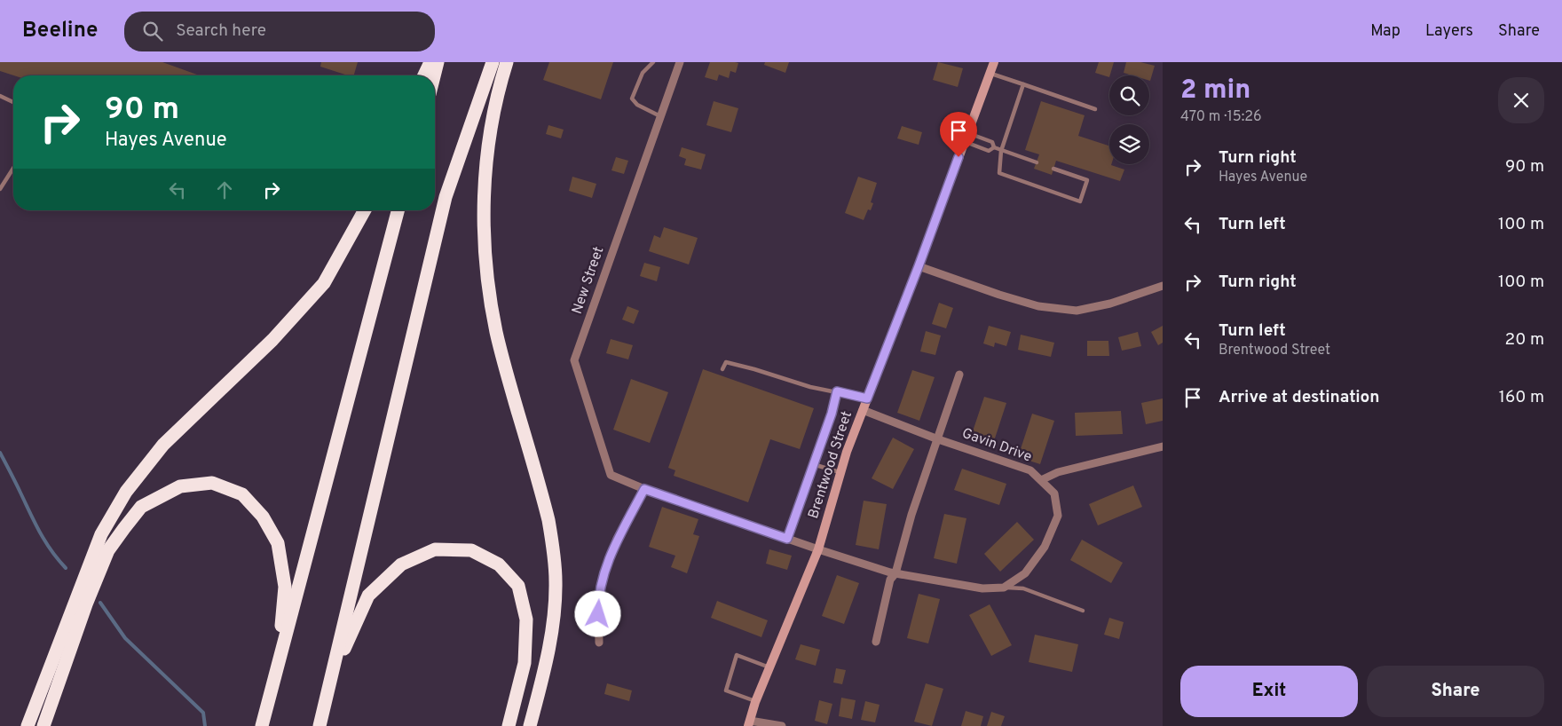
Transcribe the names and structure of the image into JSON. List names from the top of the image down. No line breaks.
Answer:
{"streets":{"main road":["Brentwood Street"],"street":["New Street","Gavin Drive"]},"crossings":[["New Street","Brentwood Street"],["Gavin Drive","Brentwood Street"]],"page":{"header":"Beeline","search":"Search here","nav":["Map","Layers","Share"],"heading":["2 min","470 m · 15:26"],"turn":["90 m","Hayes Avenue"],"list":[{"name":"Turn right","note":"Hayes Avenue","value":"90 m"},{"name":"Turn left","value":"100 m"},{"name":"Turn right","value":"100 m"},{"name":"Turn left","note":"Brentwood Street","value":"20 m"},{"name":"Arrive at destination","value":"160 m"}],"buttons":["Exit","Share"]}}
